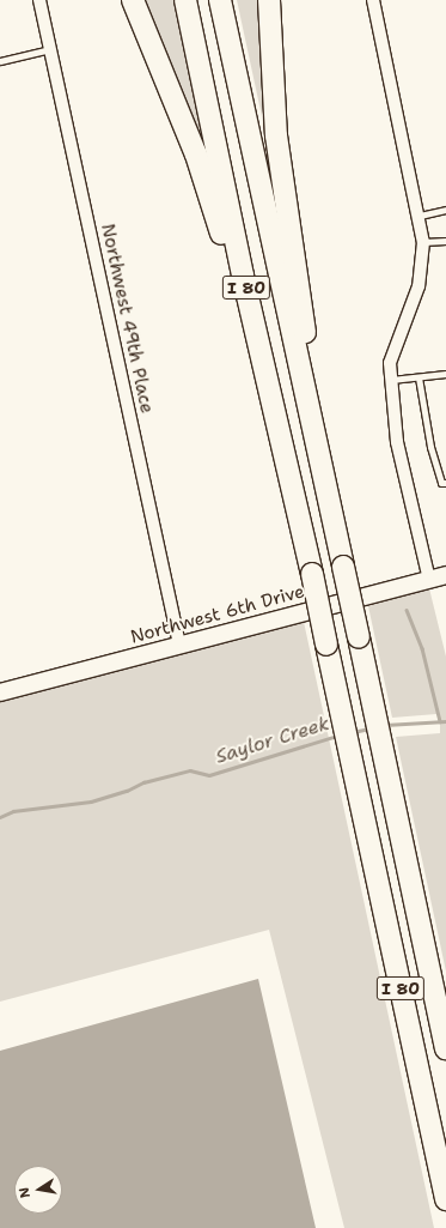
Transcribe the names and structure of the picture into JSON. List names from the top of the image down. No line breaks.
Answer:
{"streets":{"highway":["I 80"],"main road":["Northwest 6th Drive"],"street":["Northwest 49th Place"]},"crossings":[["Northwest 49th Place","Northwest 6th Drive"]],"water":["Saylor Creek"],"north":"left"}
